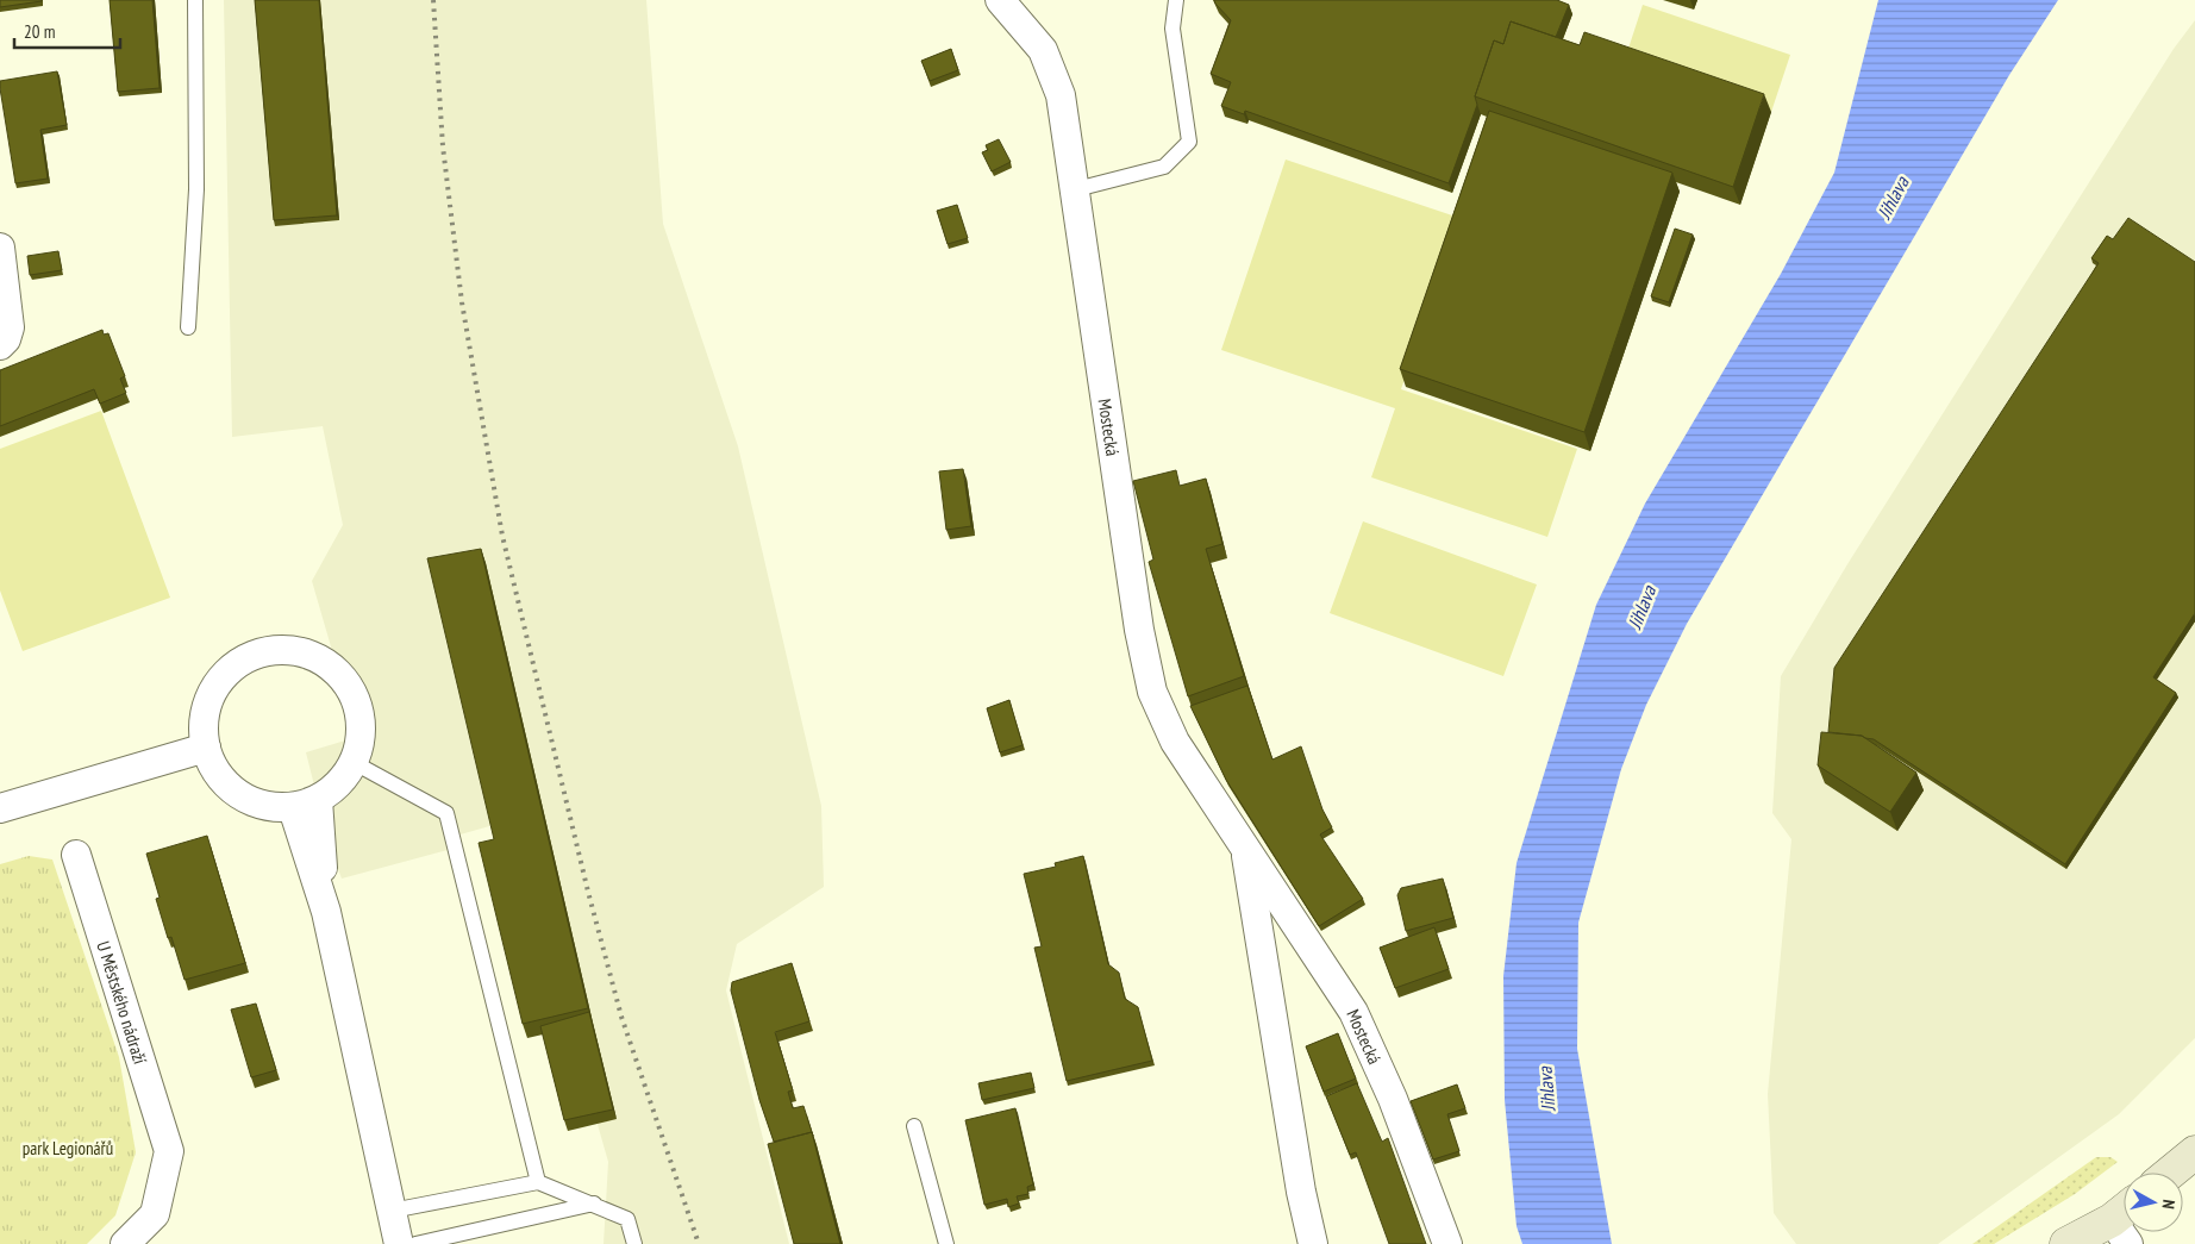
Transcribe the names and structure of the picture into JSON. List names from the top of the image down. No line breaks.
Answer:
{"streets":{"street":["Mostecká","U Městského nádraží"]},"water":["Jihlava"],"parks":["park Legionářů"],"scale_bar":"20 m","north":"right"}
